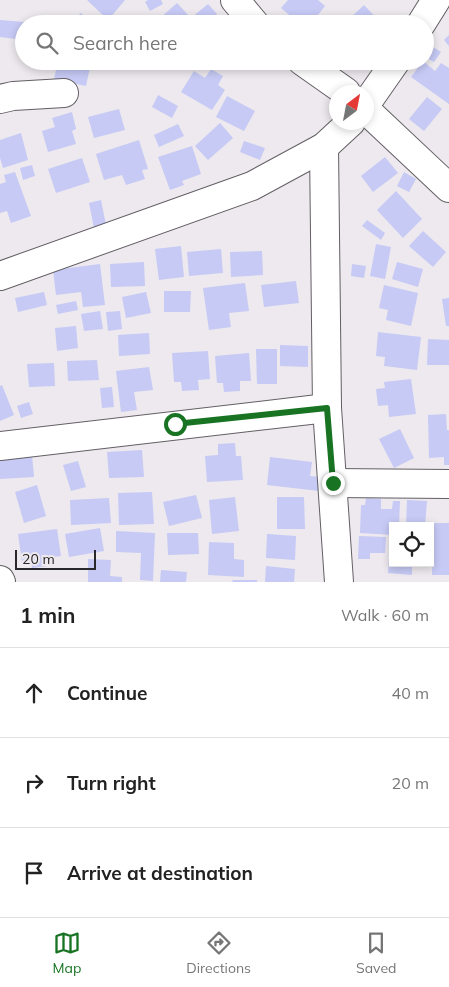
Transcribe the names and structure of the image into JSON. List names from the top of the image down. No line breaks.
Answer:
{"scale_bar":"20 m","north":"top right","page":{"search":"Search here","scale":"20 m","heading":["1 min","Walk · 60 m"],"list":[["Continue","40 m"],["Turn right","20 m"],"Arrive at destination"],"nav":["Map","Directions","Saved"]}}
